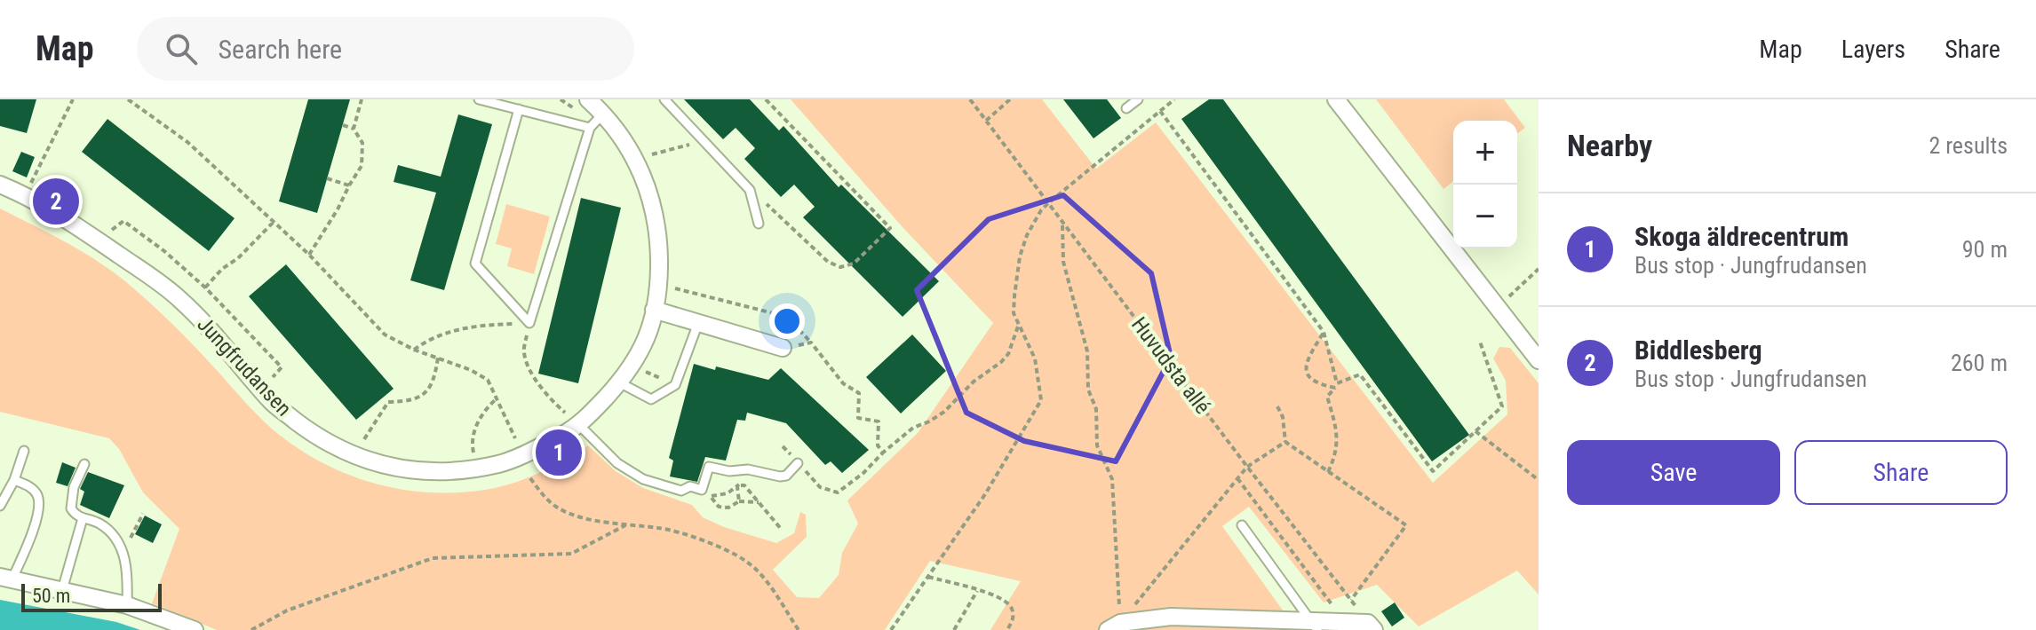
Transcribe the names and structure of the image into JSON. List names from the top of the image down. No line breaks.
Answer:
{"streets":{"street":["Jungfrudansen"],"path":["Huvudsta allé"]},"scale_bar":"50 m","page":{"header":"Map","search":"Search here","nav":["Map","Layers","Share"],"heading":["Nearby","2 results"],"map_buttons":["+","−"],"pins":["2","1"],"list":[{"mark":"1","name":"Skoga äldrecentrum","note":"Bus stop · Jungfrudansen","value":"90 m"},{"mark":"2","name":"Biddlesberg","note":"Bus stop · Jungfrudansen","value":"260 m"}],"buttons":["Save","Share"],"scale":"50 m"}}
